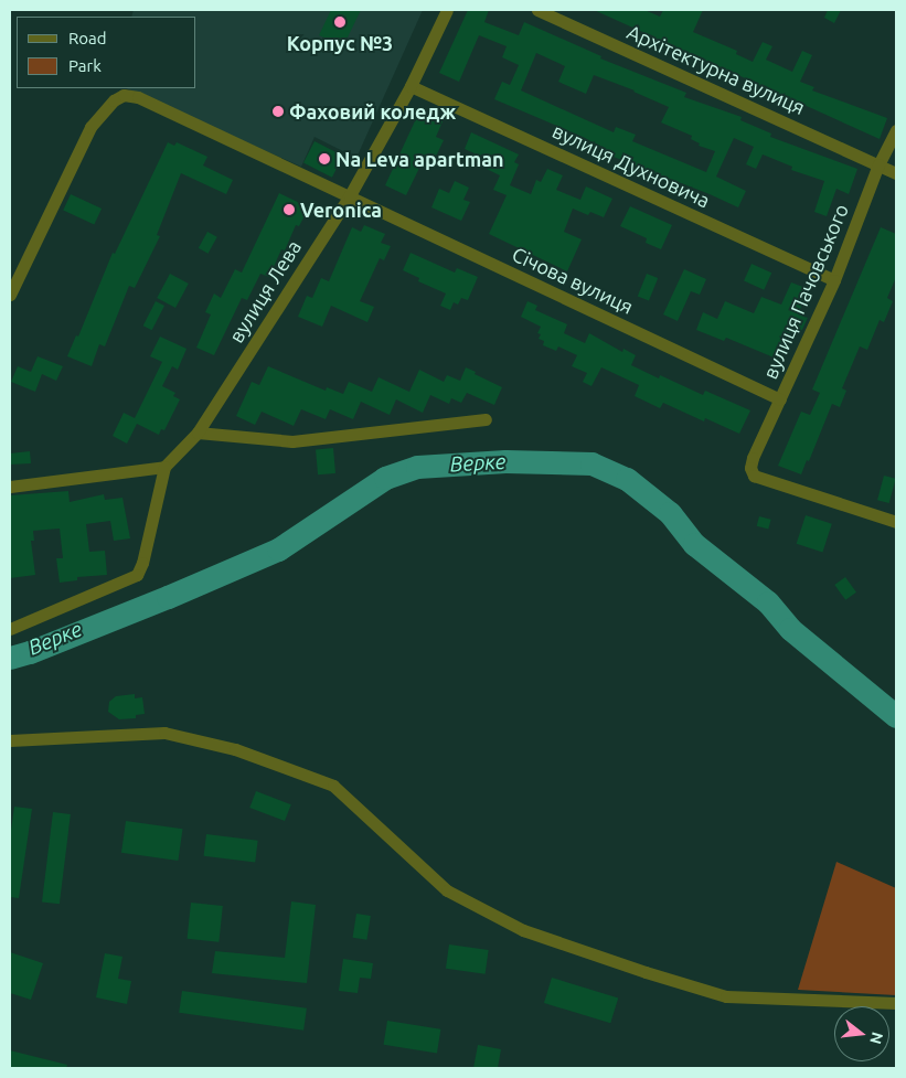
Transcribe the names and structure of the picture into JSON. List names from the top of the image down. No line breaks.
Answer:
{"streets":{"street":["Архітектурна вулиця","вулиця Духновича","Січова вулиця","вулиця Лева","вулиця Пачовського"]},"crossings":[["Архітектурна вулиця","вулиця Пачовського"],["вулиця Духновича","вулиця Лева"],["вулиця Духновича","вулиця Пачовського"],["Січова вулиця","вулиця Лева"],["Січова вулиця","вулиця Пачовського"]],"water":["Верке"],"places":["Корпус №3","Фаховий коледж","Na Leva apartman","Veronica"],"legend":["Road","Park"],"north":"right"}
